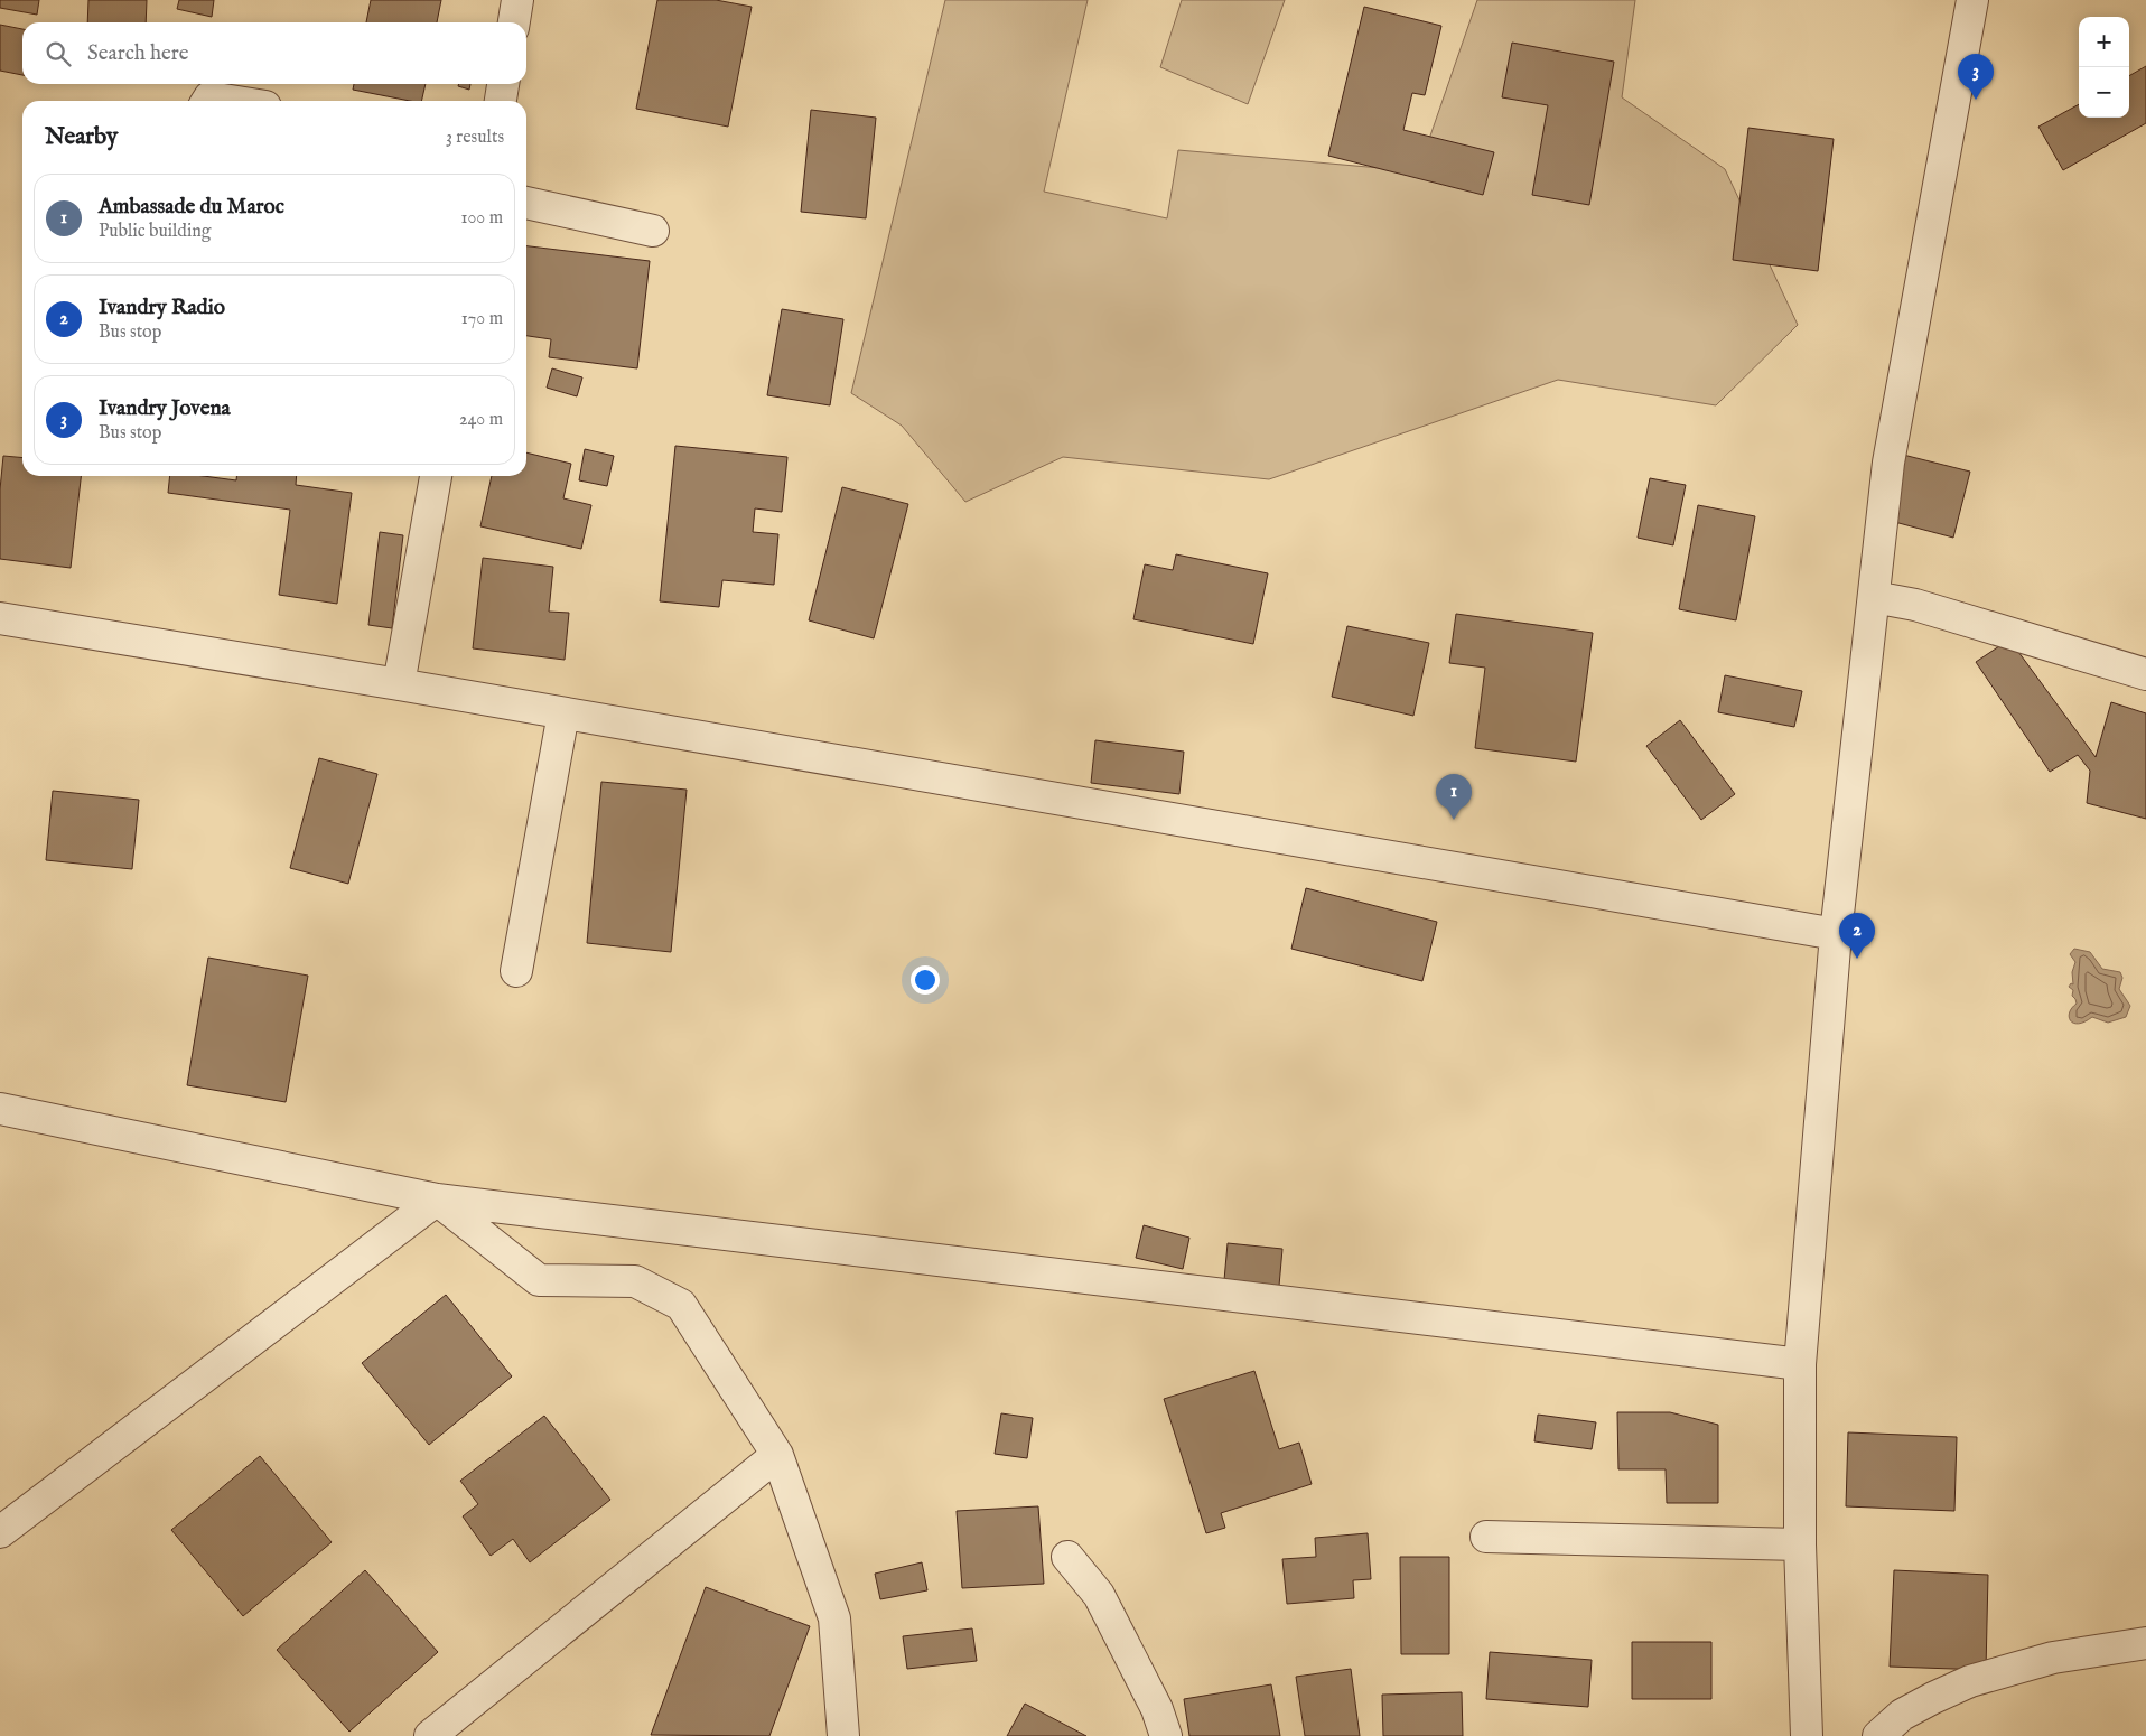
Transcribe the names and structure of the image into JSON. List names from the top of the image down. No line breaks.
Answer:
{"page":{"map_buttons":["+","−"],"search":"Search here","pins":["3","1","2"],"heading":["Nearby","3 results"],"list":[{"mark":"1","name":"Ambassade du Maroc","note":"Public building","value":"100 m"},{"mark":"2","name":"Ivandry Radio","note":"Bus stop","value":"170 m"},{"mark":"3","name":"Ivandry Jovena","note":"Bus stop","value":"240 m"}]}}
